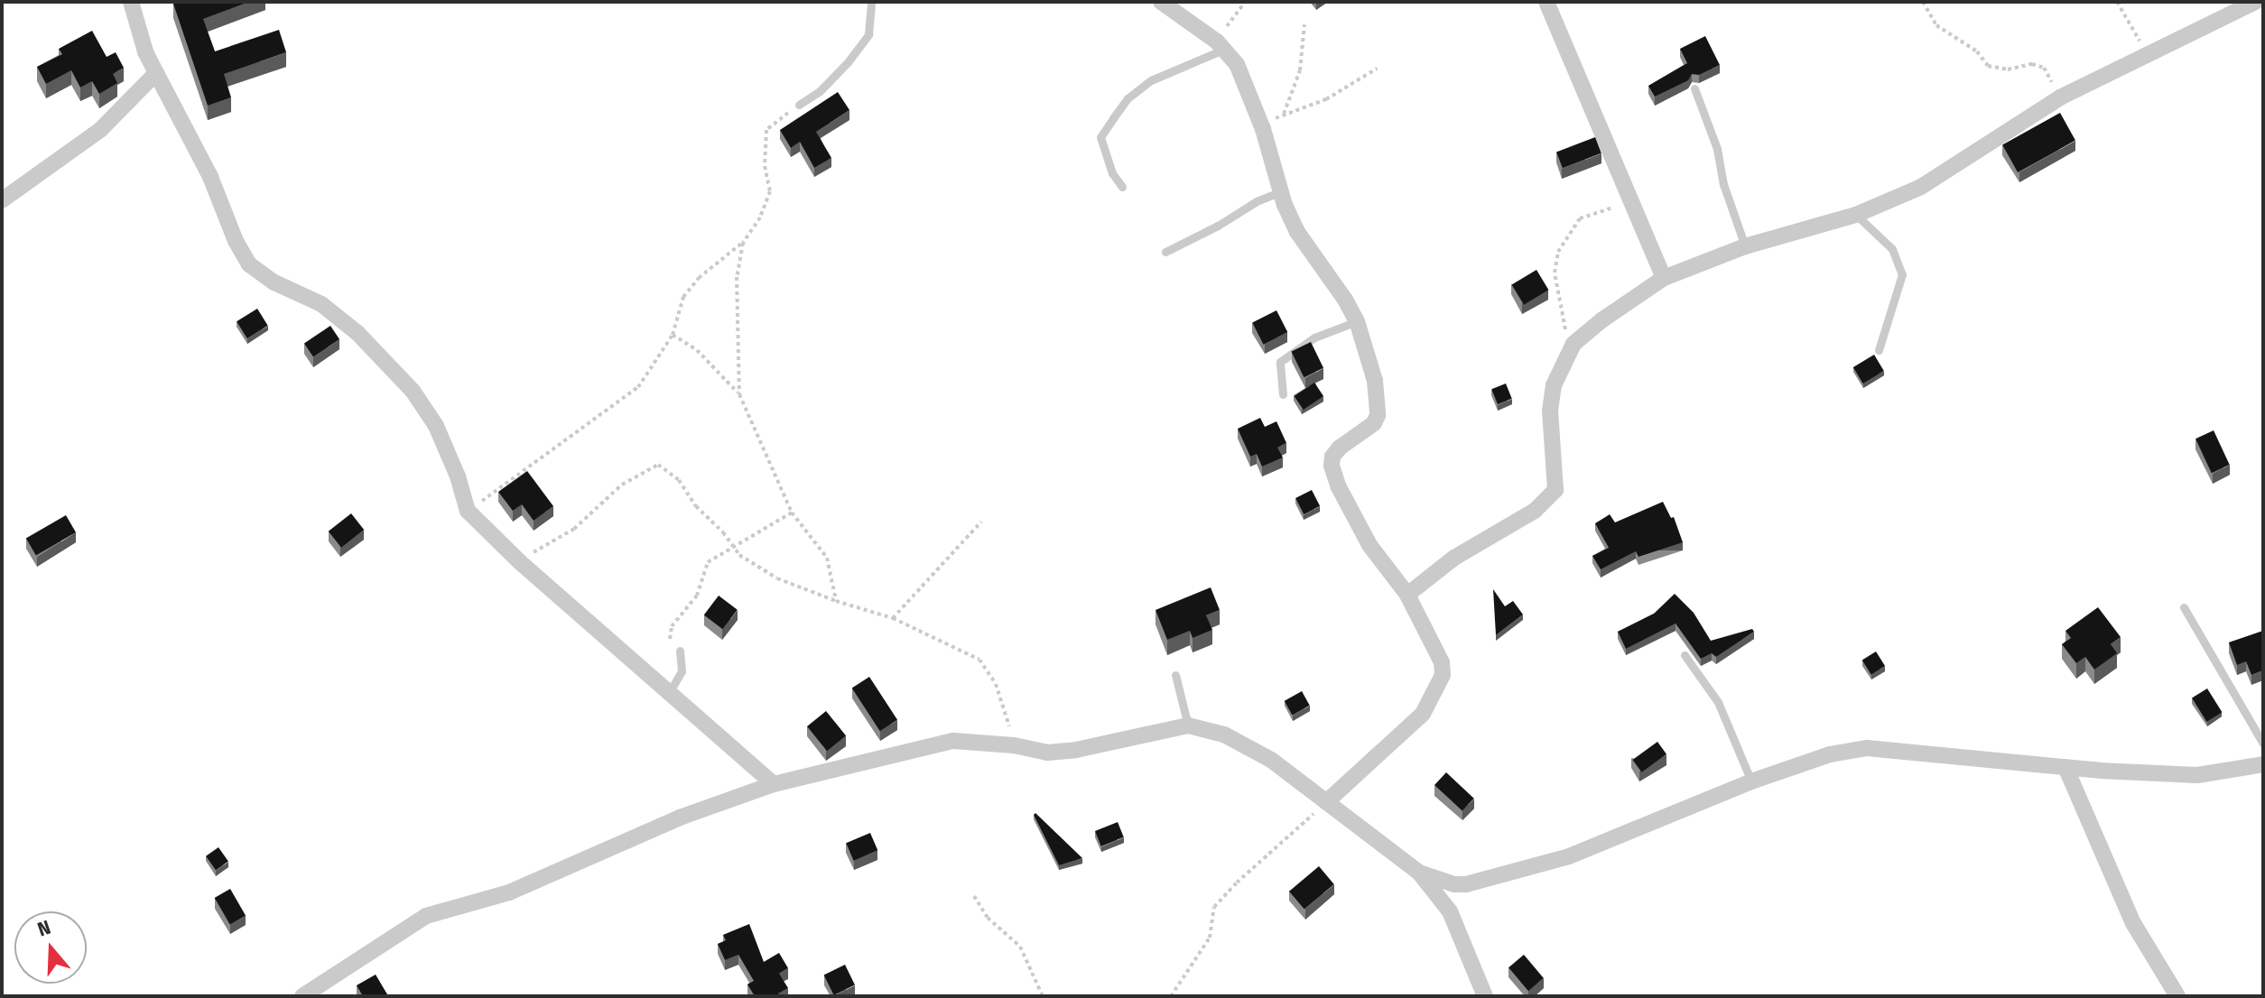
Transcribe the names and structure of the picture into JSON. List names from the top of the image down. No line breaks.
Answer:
{"north":"top"}
